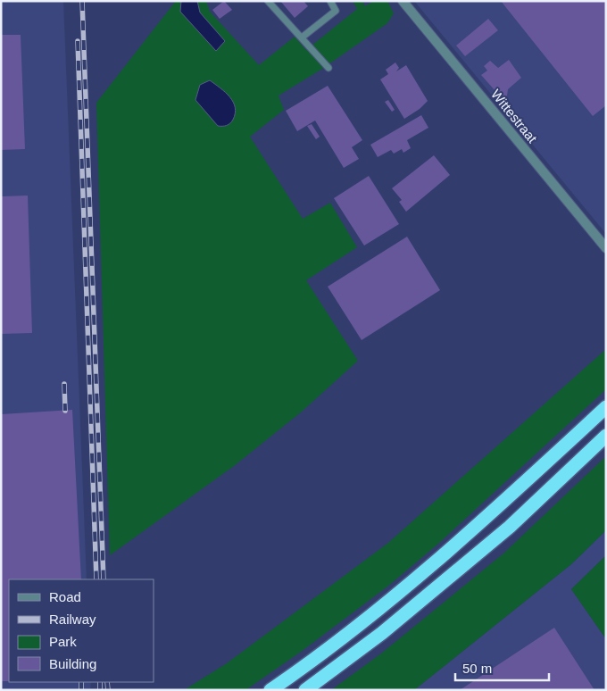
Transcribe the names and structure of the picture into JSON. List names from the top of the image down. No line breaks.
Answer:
{"streets":{"street":["Wittestraat"]},"legend":["Road","Railway","Park","Building"],"scale_bar":"50 m"}
